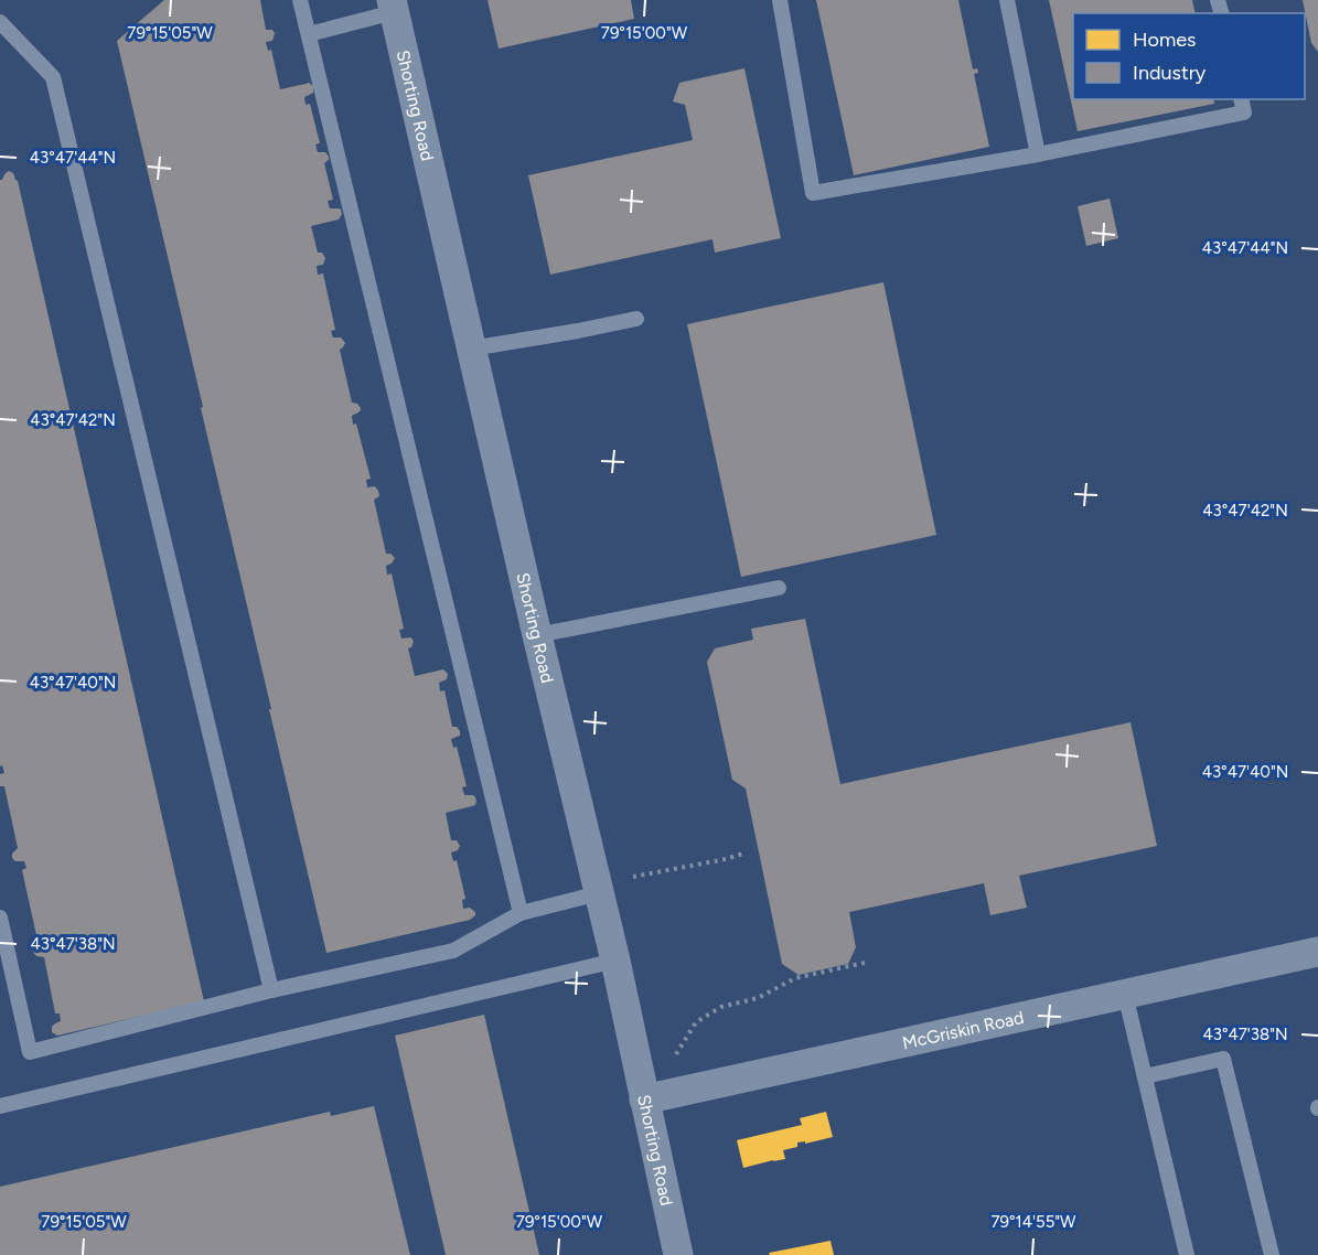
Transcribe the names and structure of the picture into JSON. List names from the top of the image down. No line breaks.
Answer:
{"streets":{"street":["Shorting Road","McGriskin Road"]},"crossings":[["Shorting Road","McGriskin Road"]],"legend":["Homes","Industry"],"coordinates":["79°15'05\"W","79°15'00\"W","43°47'44\"N","43°47'42\"N","43°47'40\"N","43°47'38\"N","79°14'55\"W"]}
